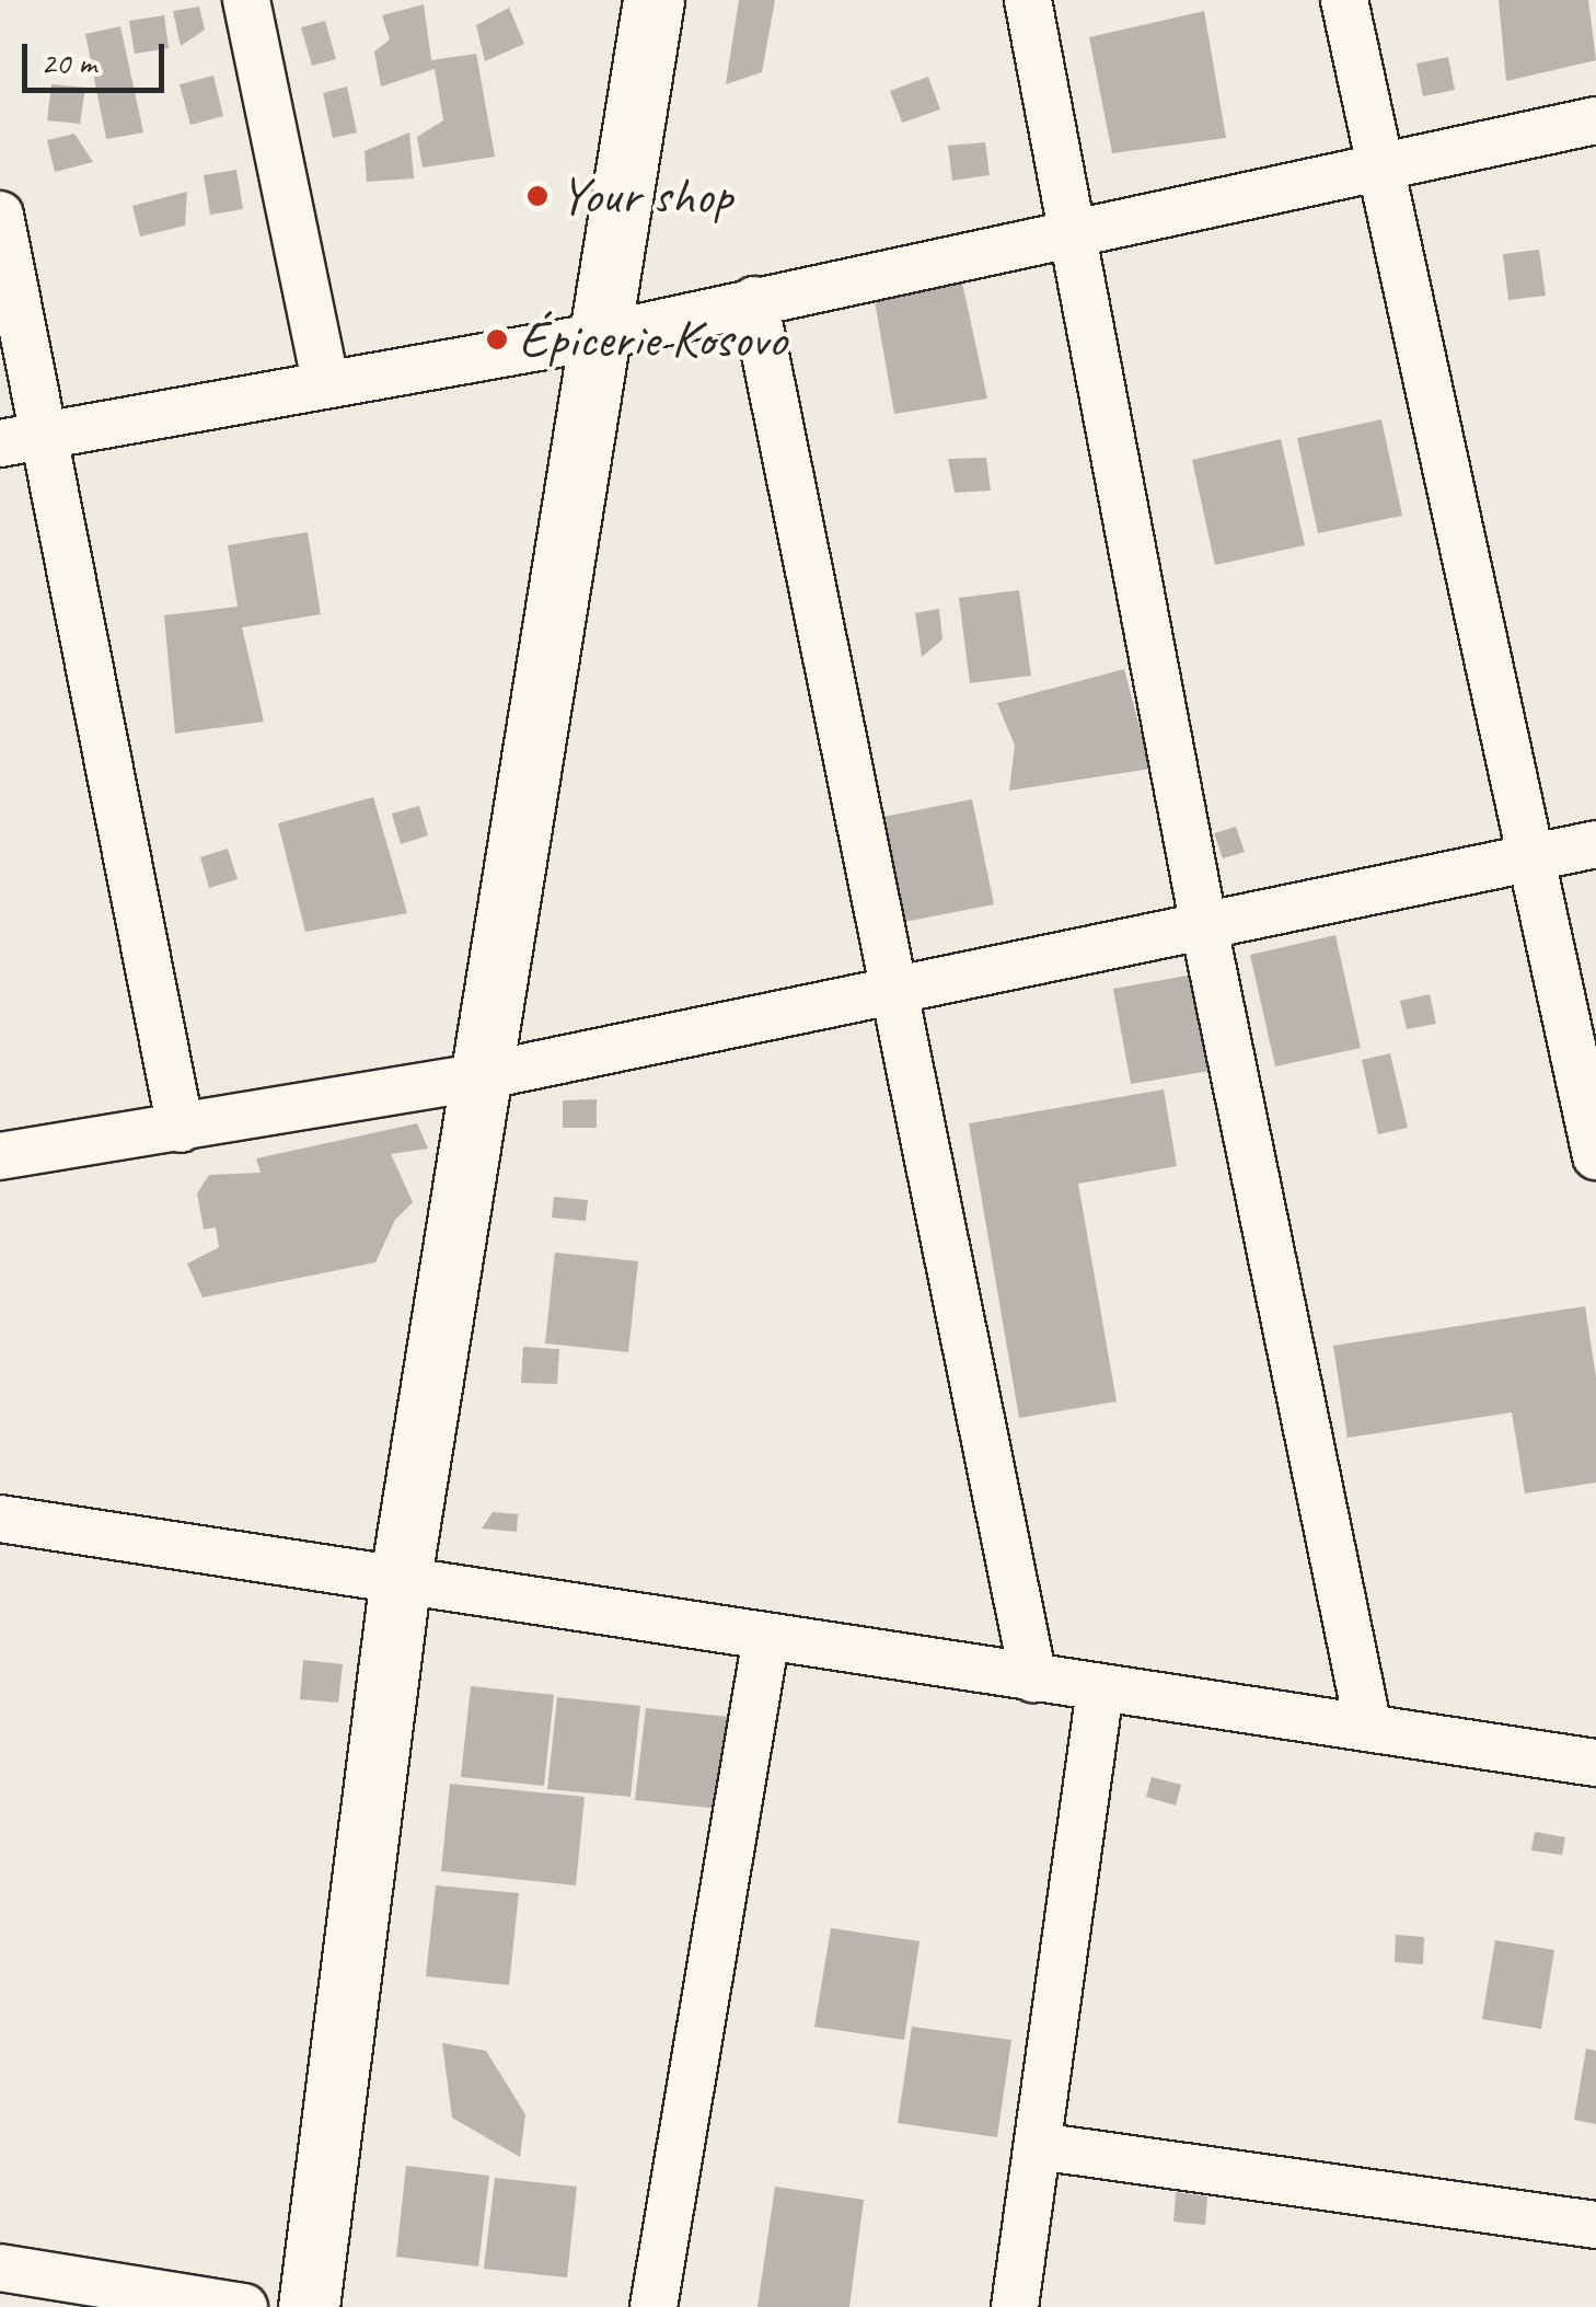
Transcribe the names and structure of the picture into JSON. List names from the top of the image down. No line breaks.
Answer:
{"places":["Your shop","Épicerie Kosovo"],"scale_bar":"20 m"}
